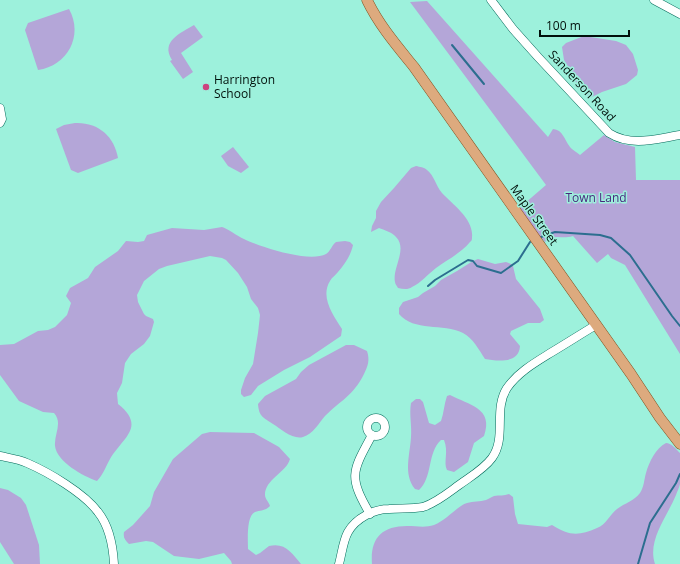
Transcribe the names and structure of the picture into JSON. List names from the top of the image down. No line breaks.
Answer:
{"streets":{"main road":["Maple Street"],"street":["Sanderson Road"]},"parks":["Town Land"],"places":["Harrington School"],"scale_bar":"100 m"}
